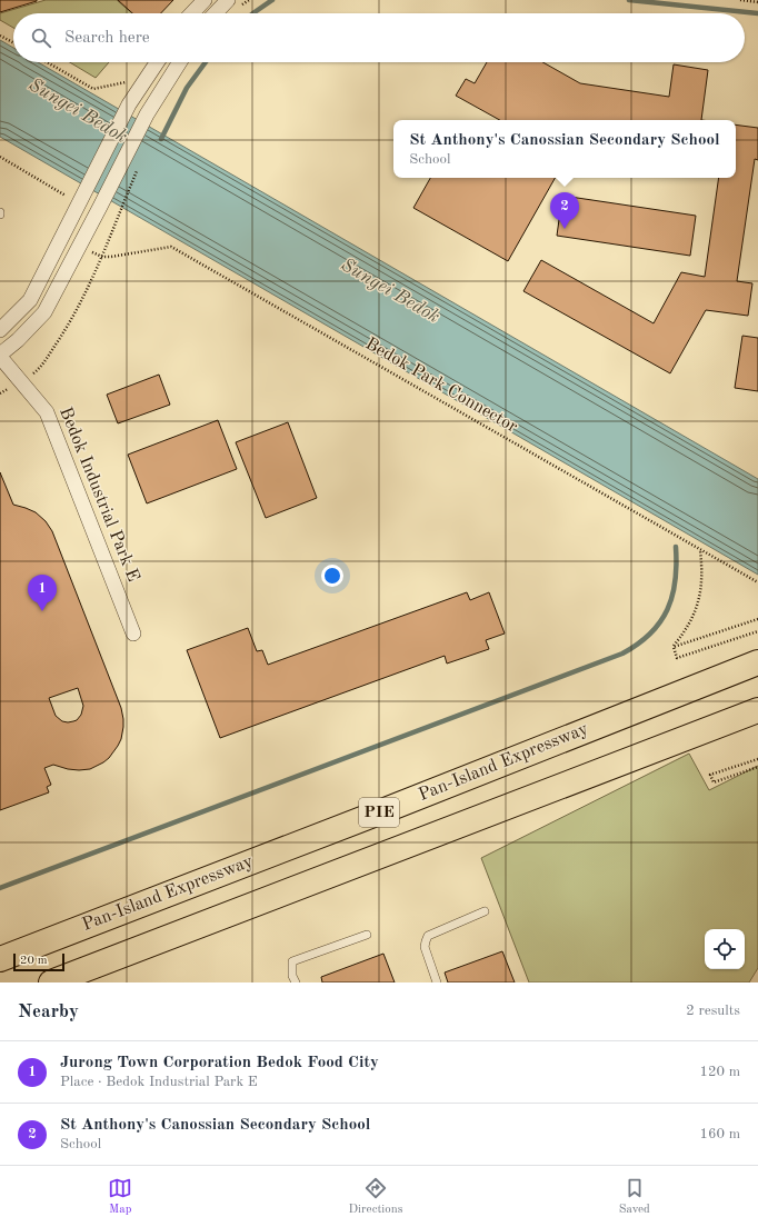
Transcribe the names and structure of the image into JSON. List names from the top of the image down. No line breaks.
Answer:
{"streets":{"highway":["Pan-Island Expressway","PIE"],"street":["Bedok Industrial Park E"],"path":["Bedok Park Connector"]},"water":["Sungei Bedok"],"scale_bar":"20 m","page":{"search":"Search here","popup":["St Anthony's Canossian Secondary School","School"],"pins":["2","1"],"scale":"20 m","heading":["Nearby","2 results"],"list":[{"mark":"1","name":"Jurong Town Corporation Bedok Food City","note":"Place · Bedok Industrial Park E","value":"120 m"},{"mark":"2","name":"St Anthony's Canossian Secondary School","note":"School","value":"160 m"}],"nav":["Map","Directions","Saved"]}}
